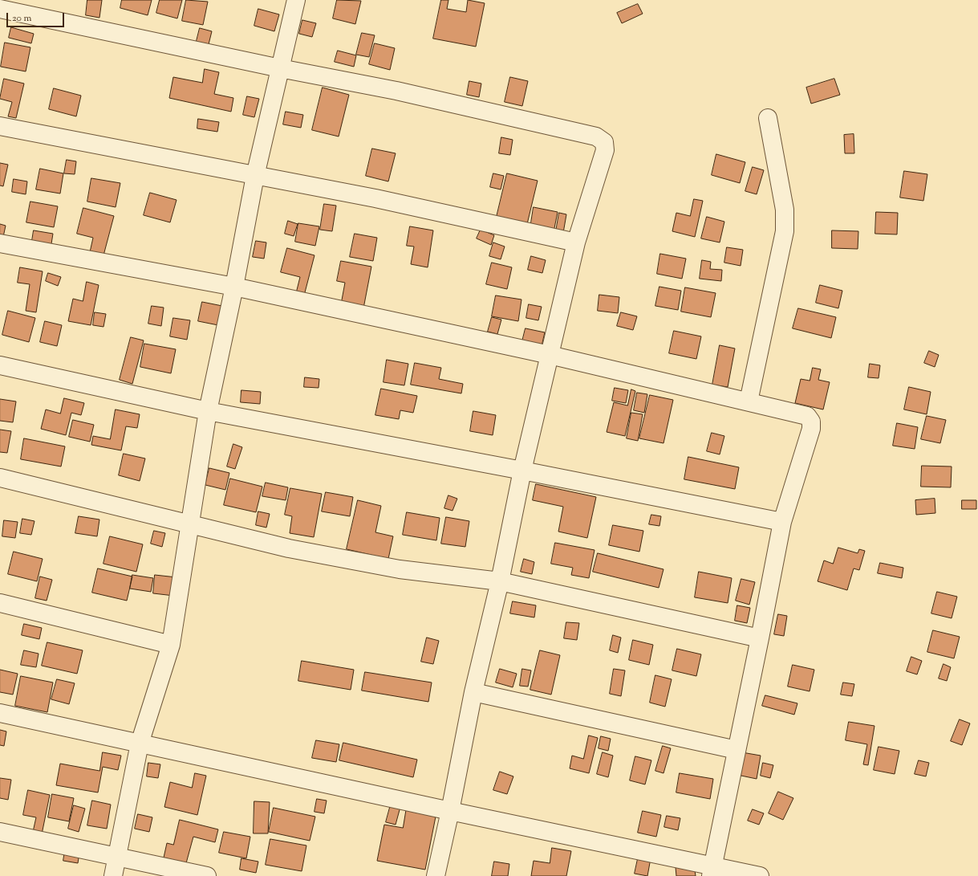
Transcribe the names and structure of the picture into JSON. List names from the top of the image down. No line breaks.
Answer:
{"scale_bar":"20 m"}
